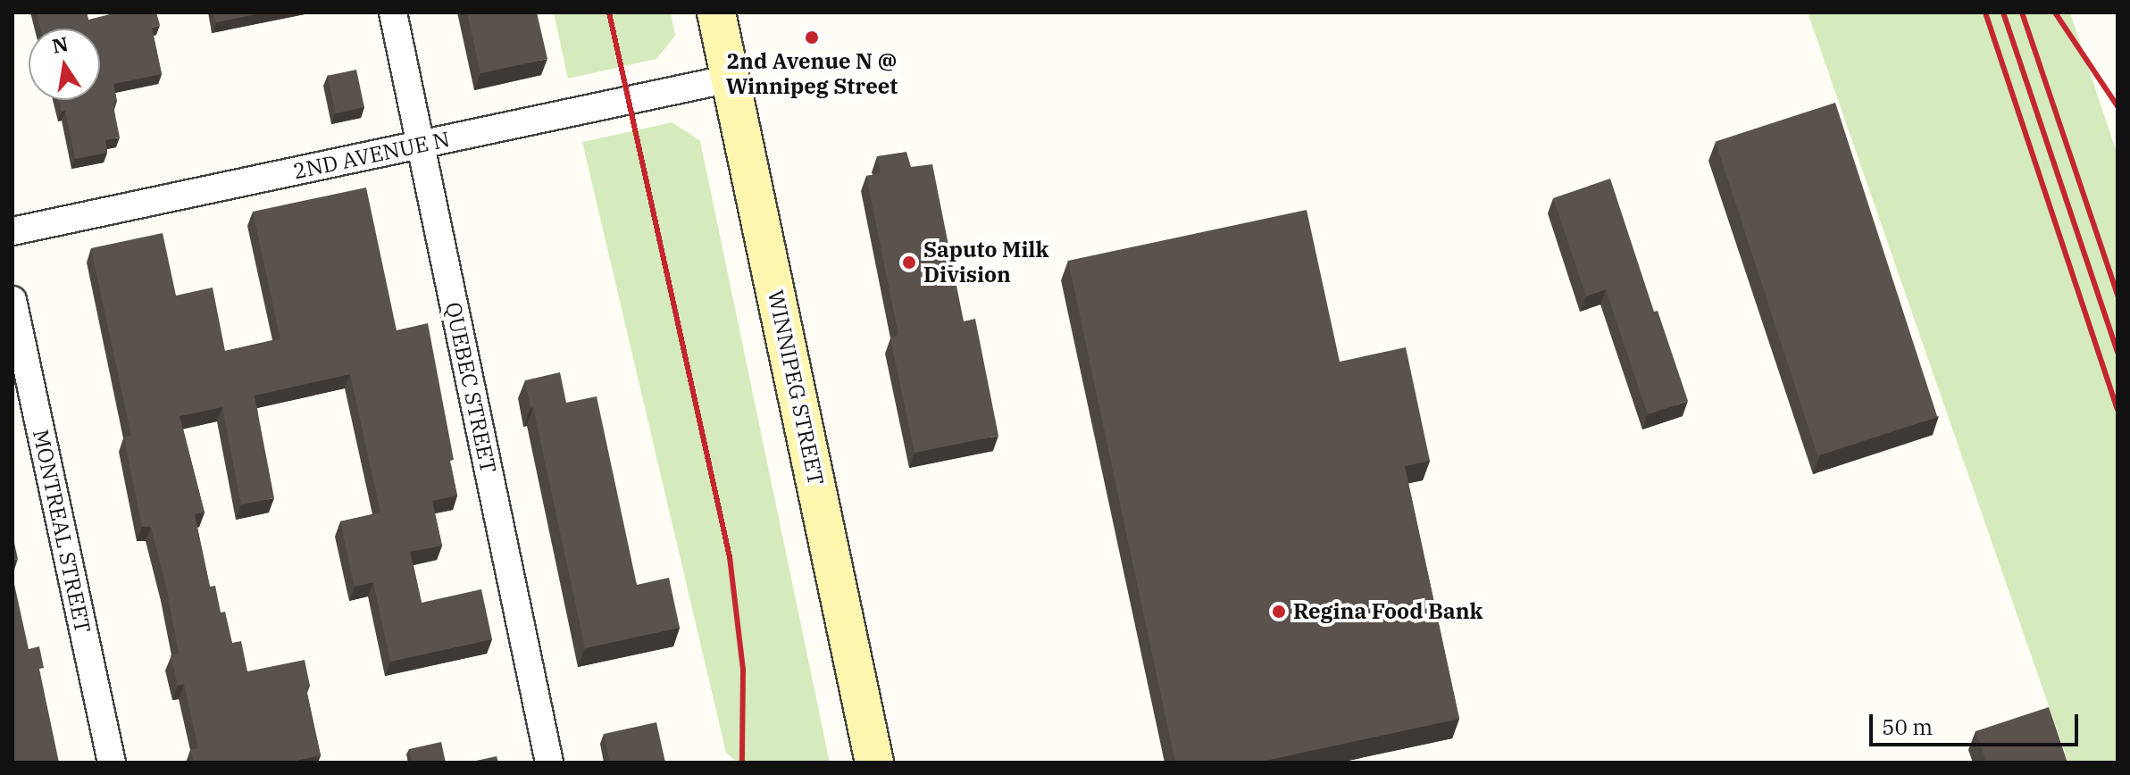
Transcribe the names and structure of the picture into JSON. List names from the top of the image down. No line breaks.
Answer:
{"streets":{"main road":["WINNIPEG STREET"],"street":["2ND AVENUE N","QUEBEC STREET","MONTREAL STREET"]},"crossings":[["2ND AVENUE N","QUEBEC STREET"],["2ND AVENUE N","WINNIPEG STREET"]],"places":["2nd Avenue N @ Winnipeg Street","Saputo Milk Division","Regina Food Bank"],"scale_bar":"50 m","north":"top"}
